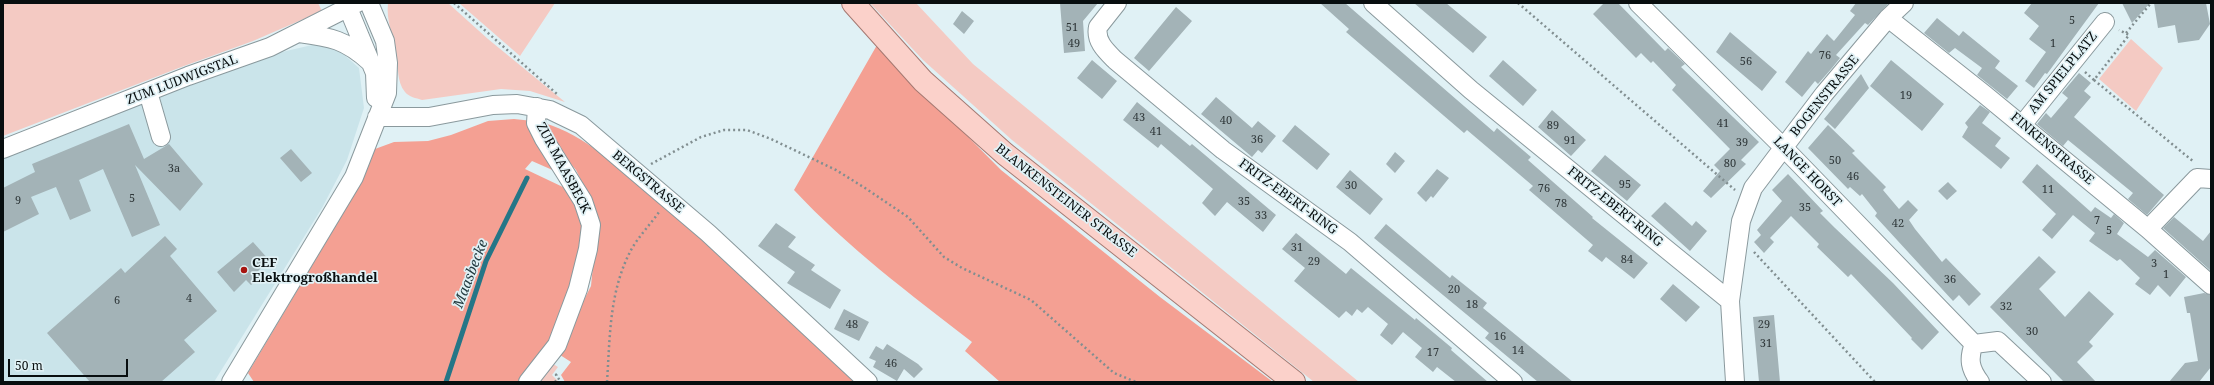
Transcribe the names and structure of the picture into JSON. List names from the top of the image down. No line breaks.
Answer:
{"streets":{"main road":["BLANKENSTEINER STRASSE"],"street":["AM SPIELPLATZ","ZUM LUDWIGSTAL","BOGENSTRASSE","FINKENSTRASSE","ZUR MAASBECK","LANGE HORST","BERGSTRASSE","FRITZ-EBERT-RING"]},"crossings":[["AM SPIELPLATZ","FINKENSTRASSE"],["BOGENSTRASSE","FINKENSTRASSE"],["BOGENSTRASSE","LANGE HORST"],["BOGENSTRASSE","FRITZ-EBERT-RING"],["ZUR MAASBECK","BERGSTRASSE"]],"water":["Maasbecke"],"places":["CEF Elektrogroßhandel"],"house_numbers":["5","51","49","1","76","56","19","43","40","41","89","41","36","91","39","50","80","3a","46","95","30","76","11","5","9","35","78","35","33","7","42","5","31","84","29","3","1","36","20","4","6","18","32","48","29","30","16","31","14","17","46"],"scale_bar":"50 m"}
